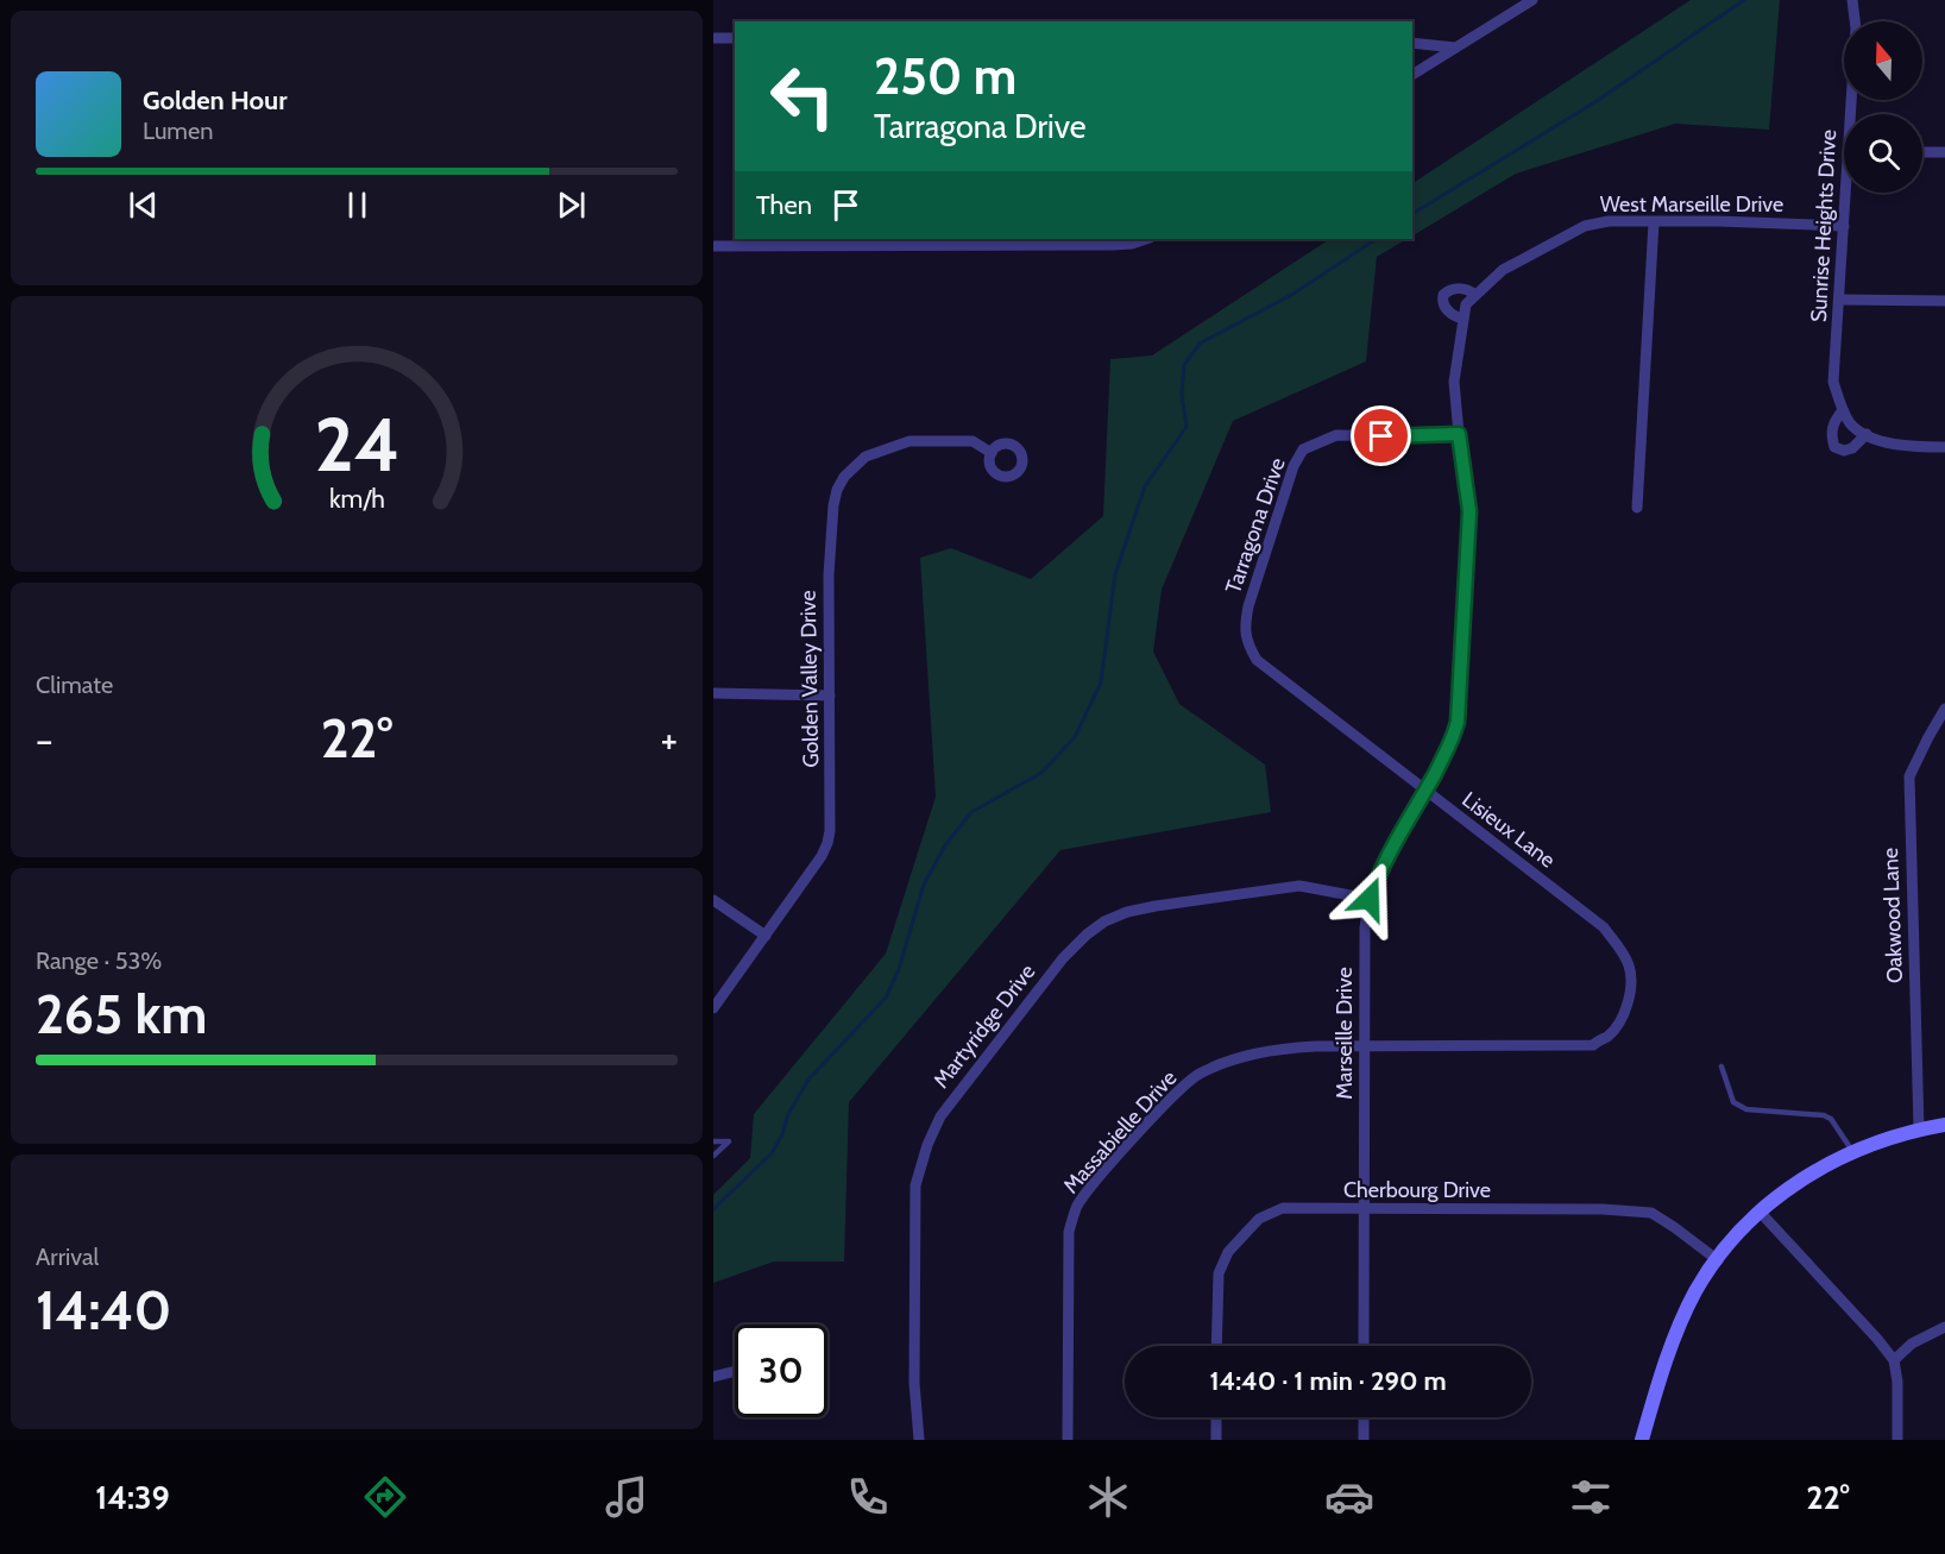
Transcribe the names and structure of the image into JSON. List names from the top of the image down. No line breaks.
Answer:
{"streets":{"street":["West Marseille Drive","Sunrise Heights Drive","Tarragona Drive","Golden Valley Drive","Lisieux Lane","Oakwood Lane","Martyridge Drive","Marseille Drive","Massabielle Drive","Cherbourg Drive"]},"crossings":[["West Marseille Drive","Sunrise Heights Drive"],["West Marseille Drive","Marseille Drive"],["Tarragona Drive","Lisieux Lane"],["Tarragona Drive","Marseille Drive"],["Lisieux Lane","Marseille Drive"],["Lisieux Lane","Massabielle Drive"],["Martyridge Drive","Marseille Drive"],["Marseille Drive","Massabielle Drive"],["Marseille Drive","Cherbourg Drive"]],"north":"top","page":{"turn":["250 m","Tarragona Drive"],"song":["Golden Hour","Lumen"],"then":"Then","tile":["Climate",["Range · 53%","265 km"],["Arrival","14:40"]],"heat":["−","22°","+"],"limit":"30","trip":"14:40 · 1 min · 290 m","tabs":["14:39","22°"],"gauge":["24","km/h"]}}
